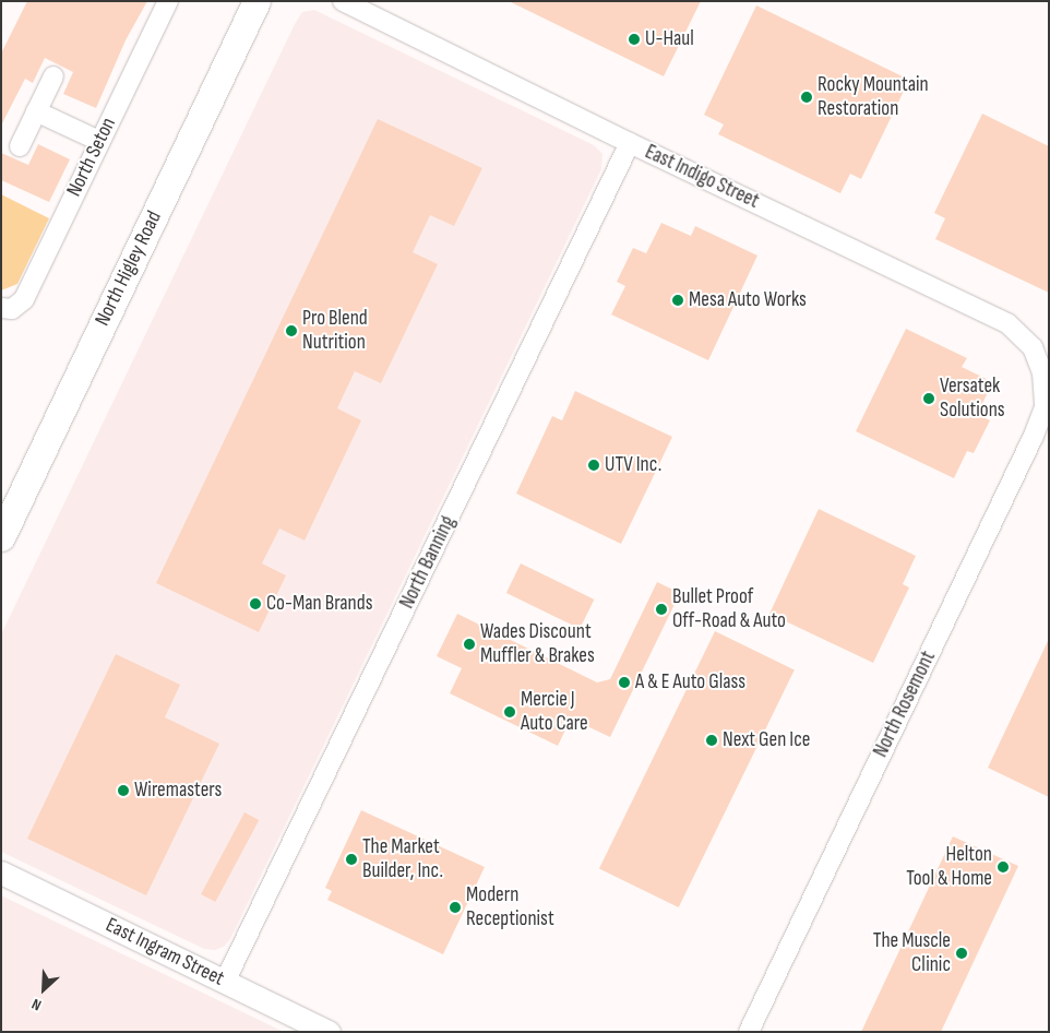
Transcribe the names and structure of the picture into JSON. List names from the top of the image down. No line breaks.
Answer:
{"streets":{"main road":["North Higley Road"],"street":["North Seton","East Indigo Street","North Banning","North Rosemont","East Ingram Street"]},"crossings":[["East Indigo Street","North Banning"],["East Indigo Street","North Rosemont"],["North Banning","East Ingram Street"]],"places":["U-Haul","Rocky Mountain Restoration","Mesa Auto Works","Pro Blend Nutrition","Versatek Solutions","UTV Inc.","Co-Man Brands","Bullet Proof Off-Road & Auto","Wades Discount Muffler & Brakes","A & E Auto Glass","Mercie J Auto Care","Next Gen Ice","Wiremasters","The Market Builder, Inc.","Helton Tool & Home","Modern Receptionist","The Muscle Clinic"],"north":"bottom left"}
